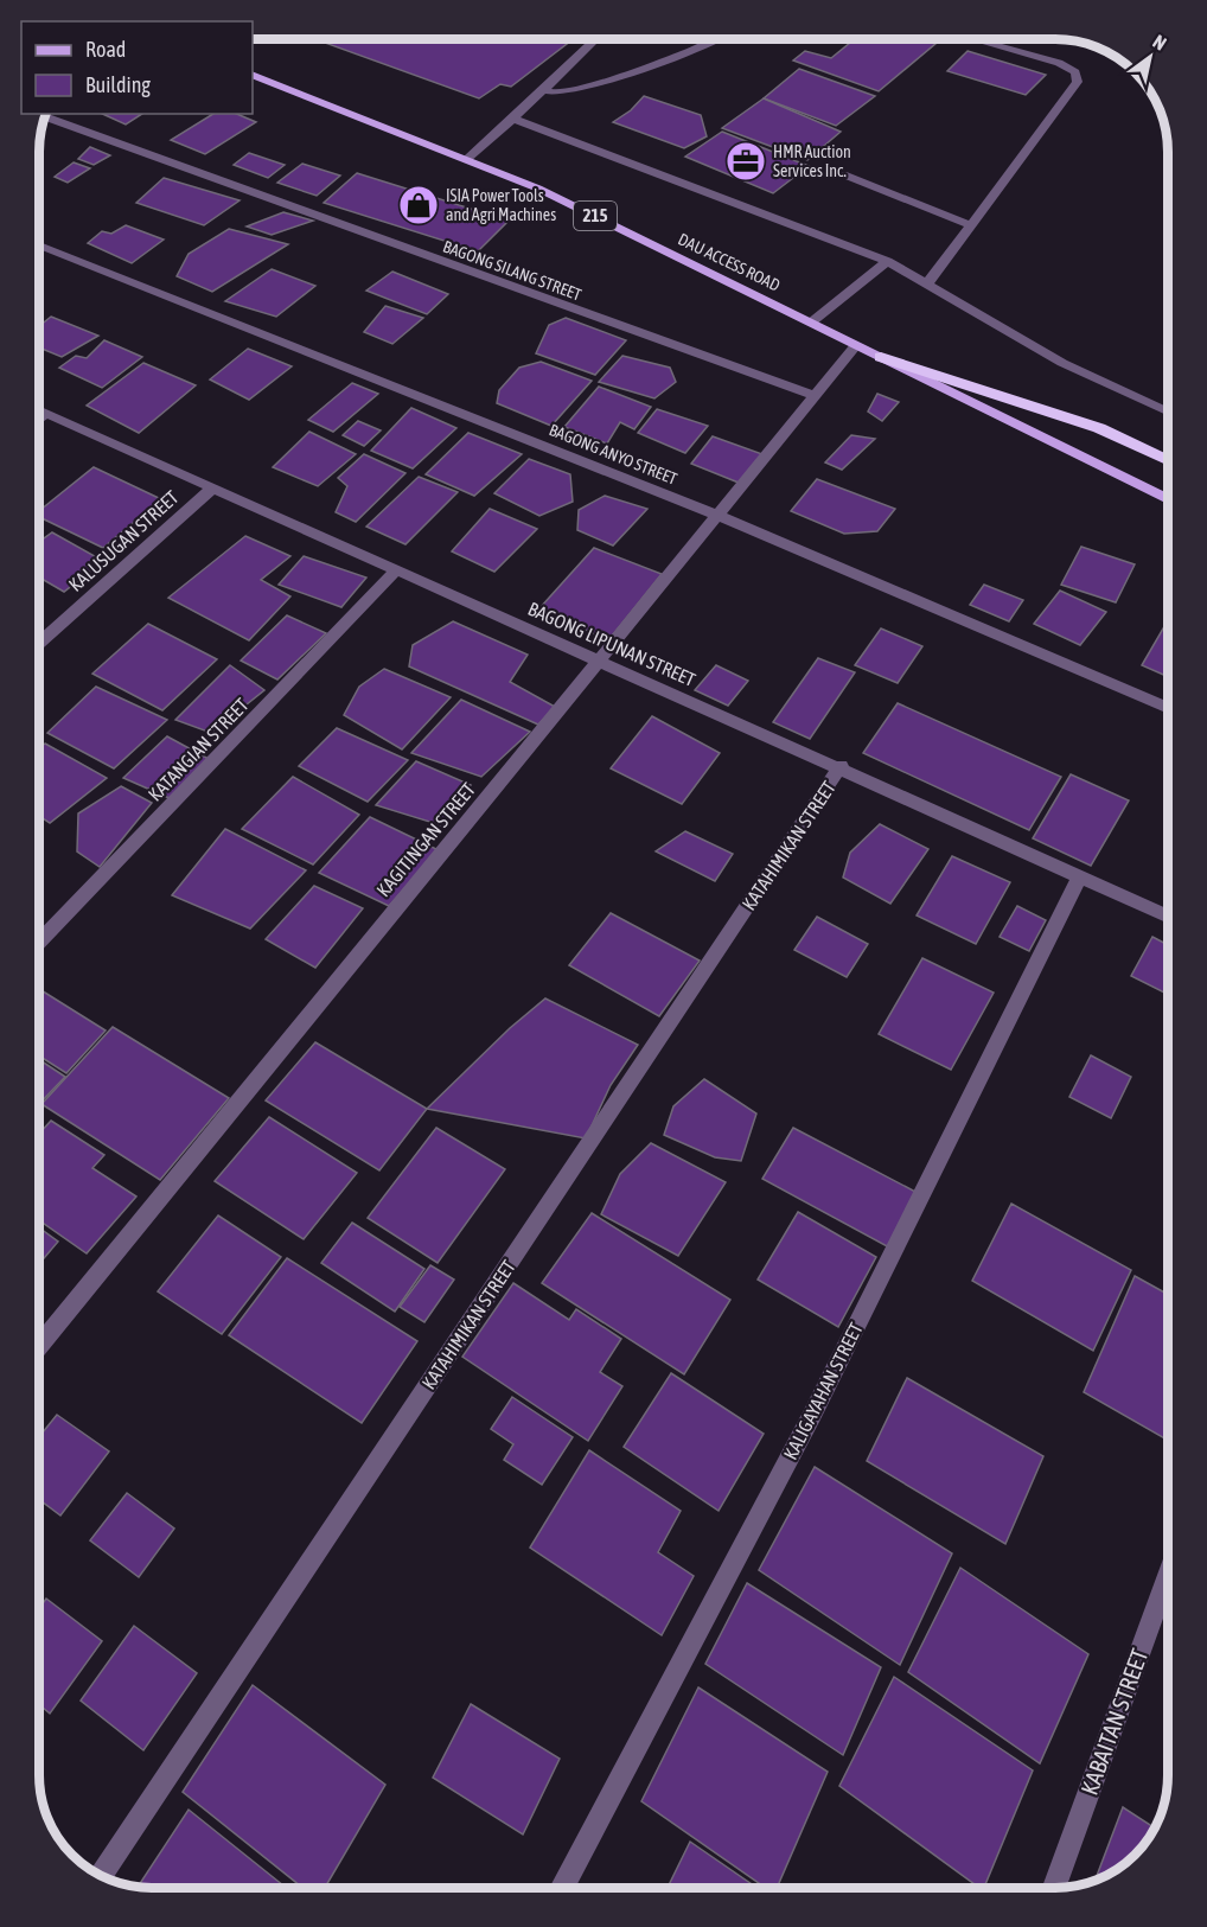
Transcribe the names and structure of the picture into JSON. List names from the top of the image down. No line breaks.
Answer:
{"streets":{"main road":["215","DAU ACCESS ROAD"],"street":["BAGONG SILANG STREET","BAGONG ANYO STREET","KALUSUGAN STREET","BAGONG LIPUNAN STREET","KATANGIAN STREET","KAGITINGAN STREET","KATAHIMIKAN STREET","KALIGAYAHAN STREET","KABAITAN STREET"]},"crossings":[["DAU ACCESS ROAD","KAGITINGAN STREET"],["BAGONG SILANG STREET","KAGITINGAN STREET"],["BAGONG ANYO STREET","KAGITINGAN STREET"],["KALUSUGAN STREET","BAGONG LIPUNAN STREET"],["BAGONG LIPUNAN STREET","KATANGIAN STREET"],["BAGONG LIPUNAN STREET","KAGITINGAN STREET"],["BAGONG LIPUNAN STREET","KATAHIMIKAN STREET"],["BAGONG LIPUNAN STREET","KALIGAYAHAN STREET"]],"places":{"office":["HMR Auction Services Inc."],"shop":["ISIA Power Tools and Agri Machines"]},"legend":["Road","Building"],"north":"top right"}
